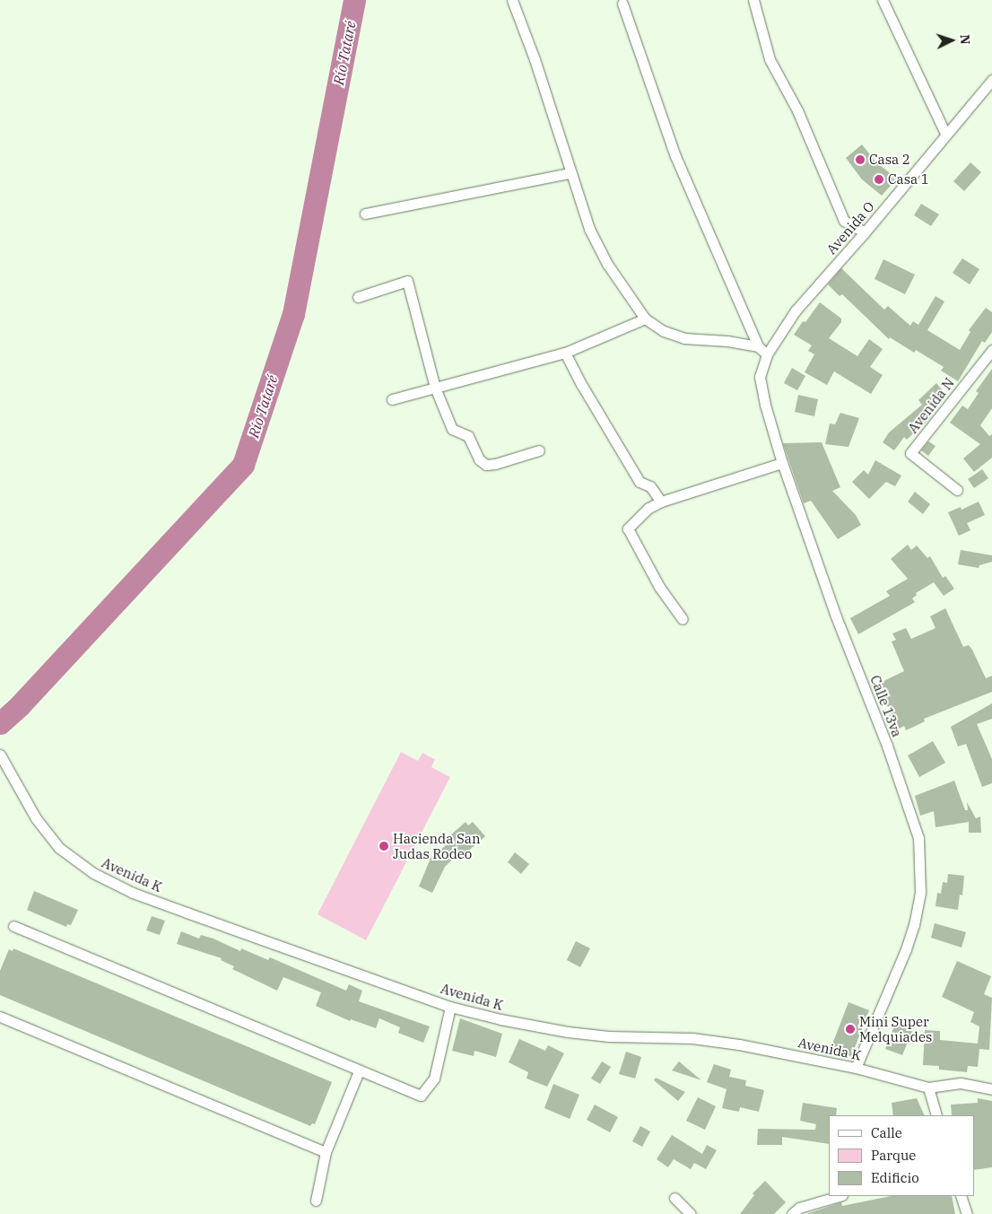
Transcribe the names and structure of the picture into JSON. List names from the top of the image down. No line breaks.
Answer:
{"streets":{"street":["Avenida O","Avenida N","Calle 13va","Avenida K"]},"crossings":[["Avenida O","Calle 13va"],["Calle 13va","Avenida K"]],"water":["Río Tataré"],"places":["Casa 2","Casa 1","Hacienda San Judas Rodeo","Mini Super Melquiades"],"legend":["Calle","Parque","Edificio"],"north":"right"}
